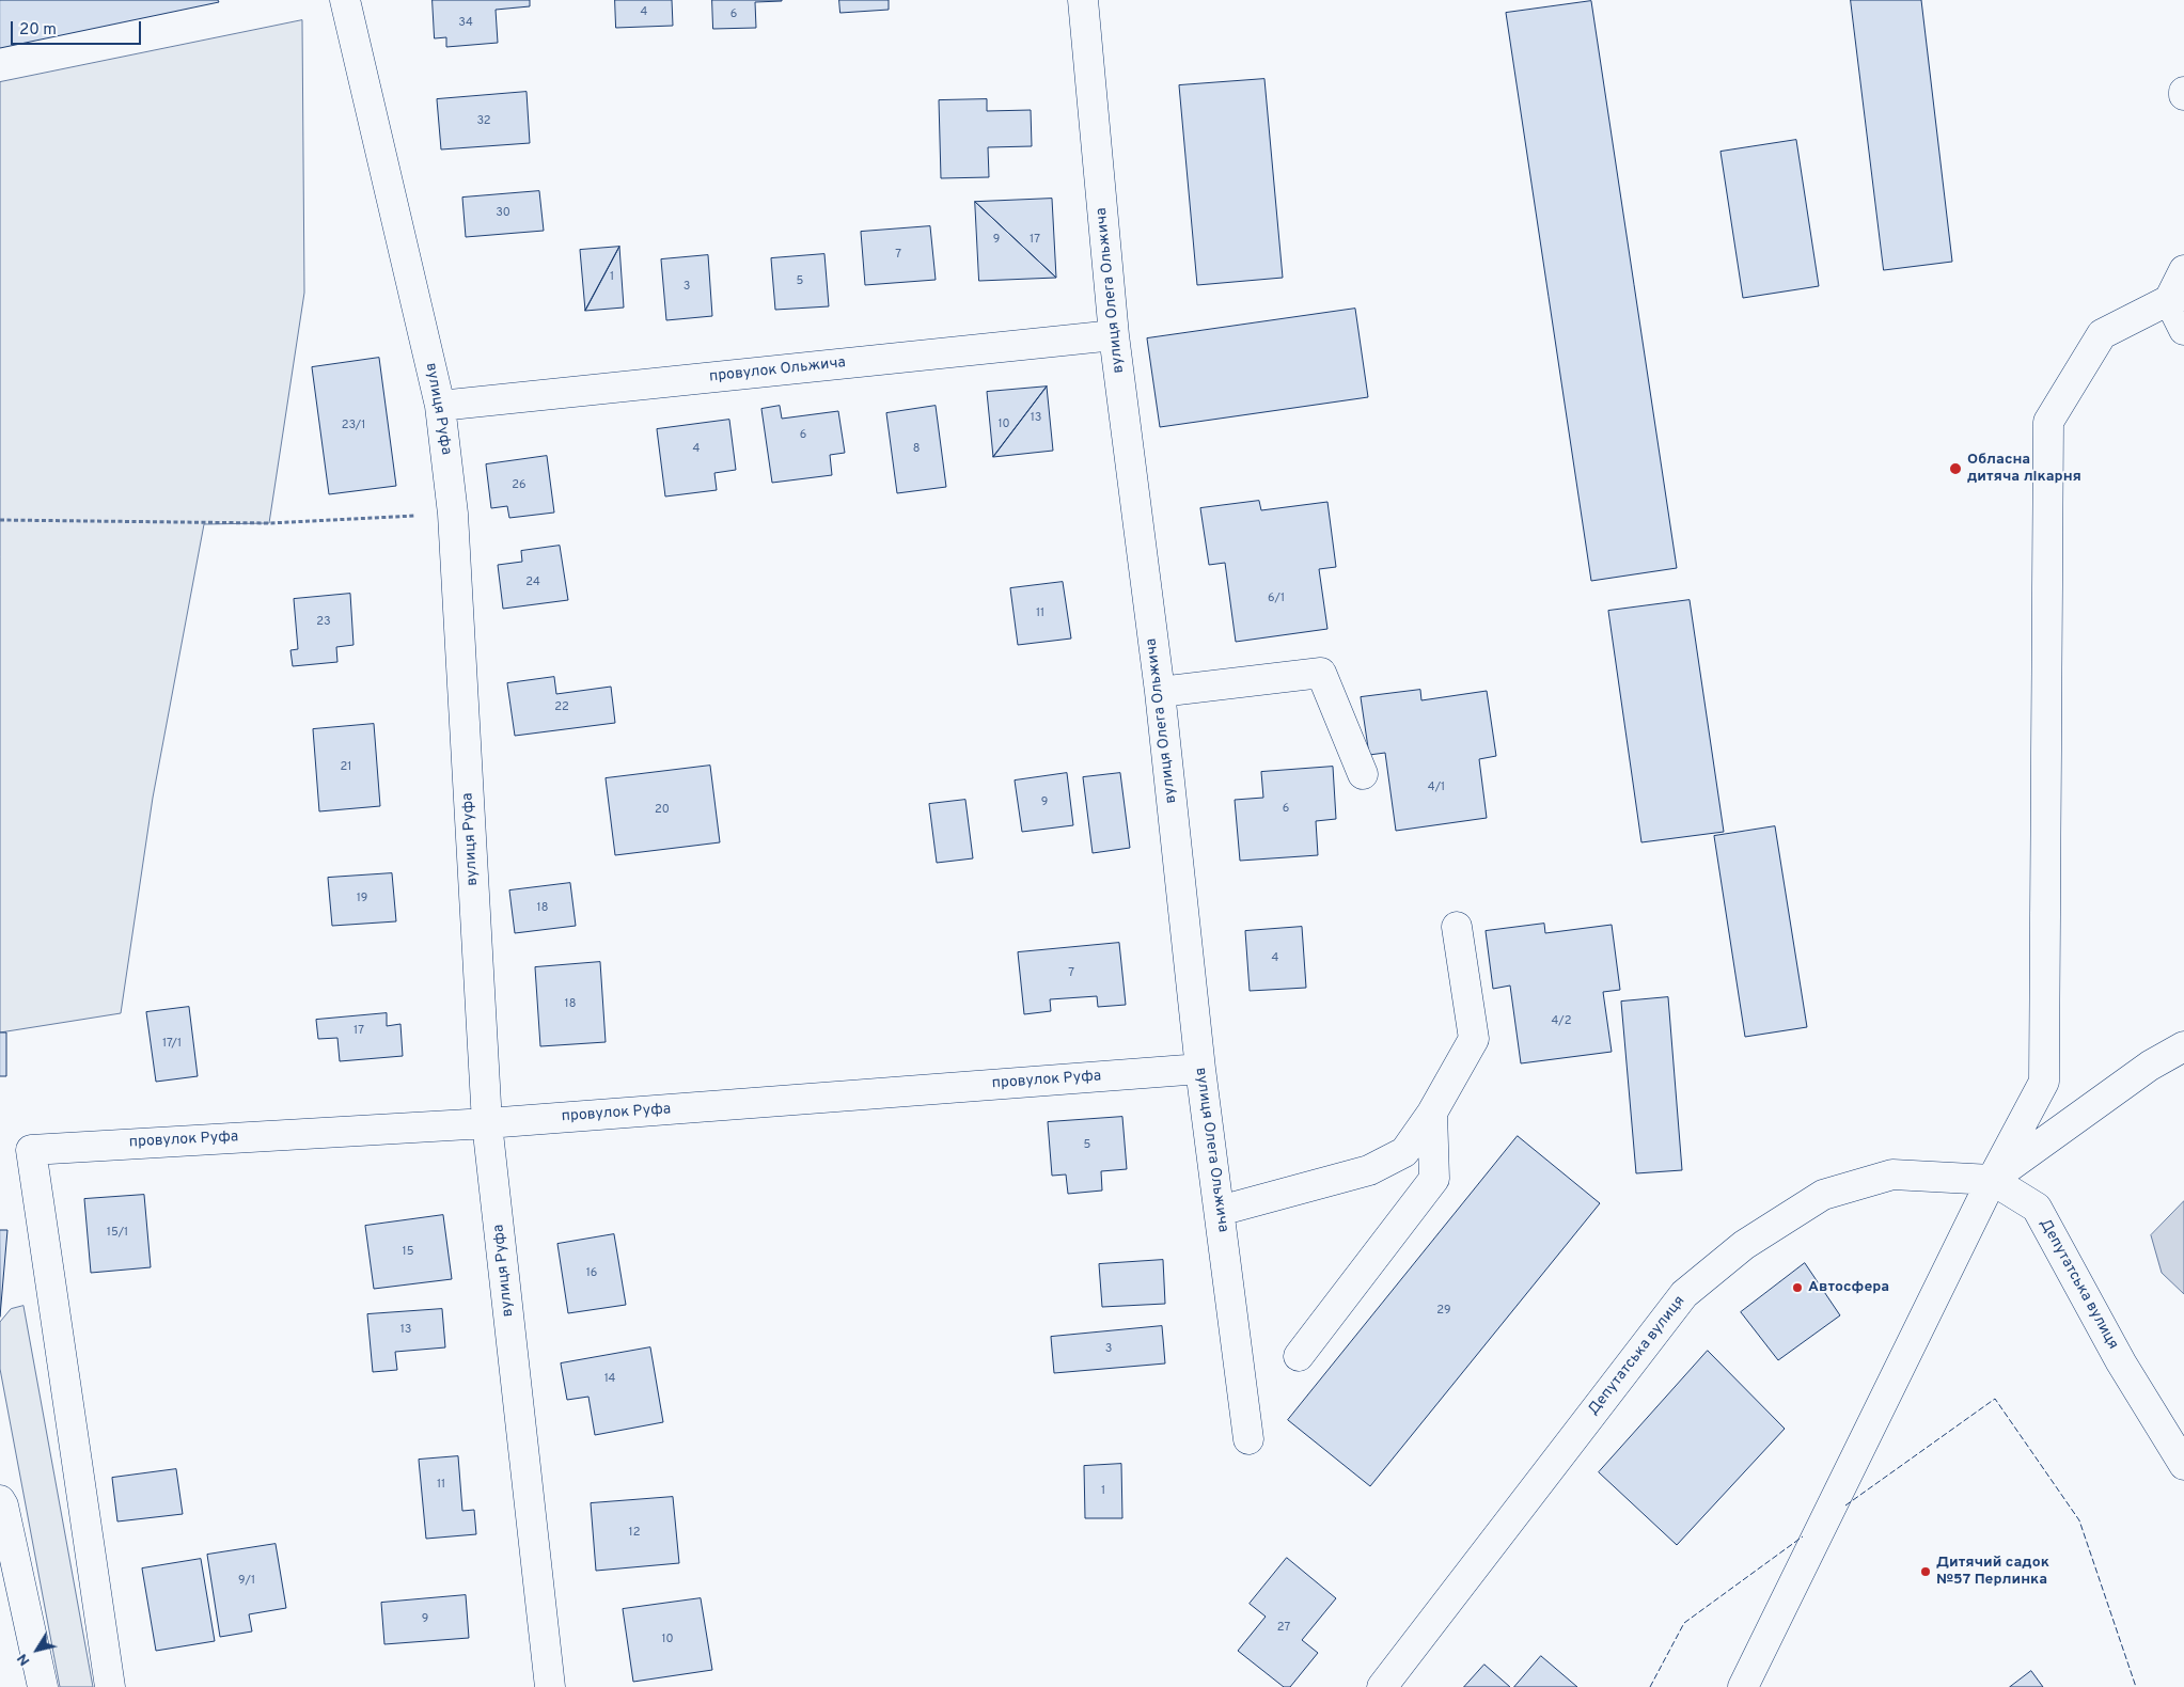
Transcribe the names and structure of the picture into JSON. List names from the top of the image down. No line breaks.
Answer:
{"streets":{"street":["вулиця Олега Ольжича","провулок Ольжича","вулиця Руфа","провулок Руфа","Депутатська вулиця"]},"crossings":[["вулиця Олега Ольжича","провулок Ольжича"],["вулиця Олега Ольжича","провулок Руфа"],["провулок Ольжича","вулиця Руфа"],["вулиця Руфа","провулок Руфа"]],"places":["Обласна дитяча лікарня","Автосфера","Дитячий садок №57 Перлинка"],"house_numbers":["4","6","34","32","30","9","17","7","1","5","3","13","10","23/1","6","4","8","26","24","6/1","11","23","22","21","4/1","9","6","20","19","18","4","7","18","4/2","17","17/1","5","15/1","15","16","29","13","3","14","11","1","12","9/1","9","27","10"],"scale_bar":"20 m","north":"bottom left"}
